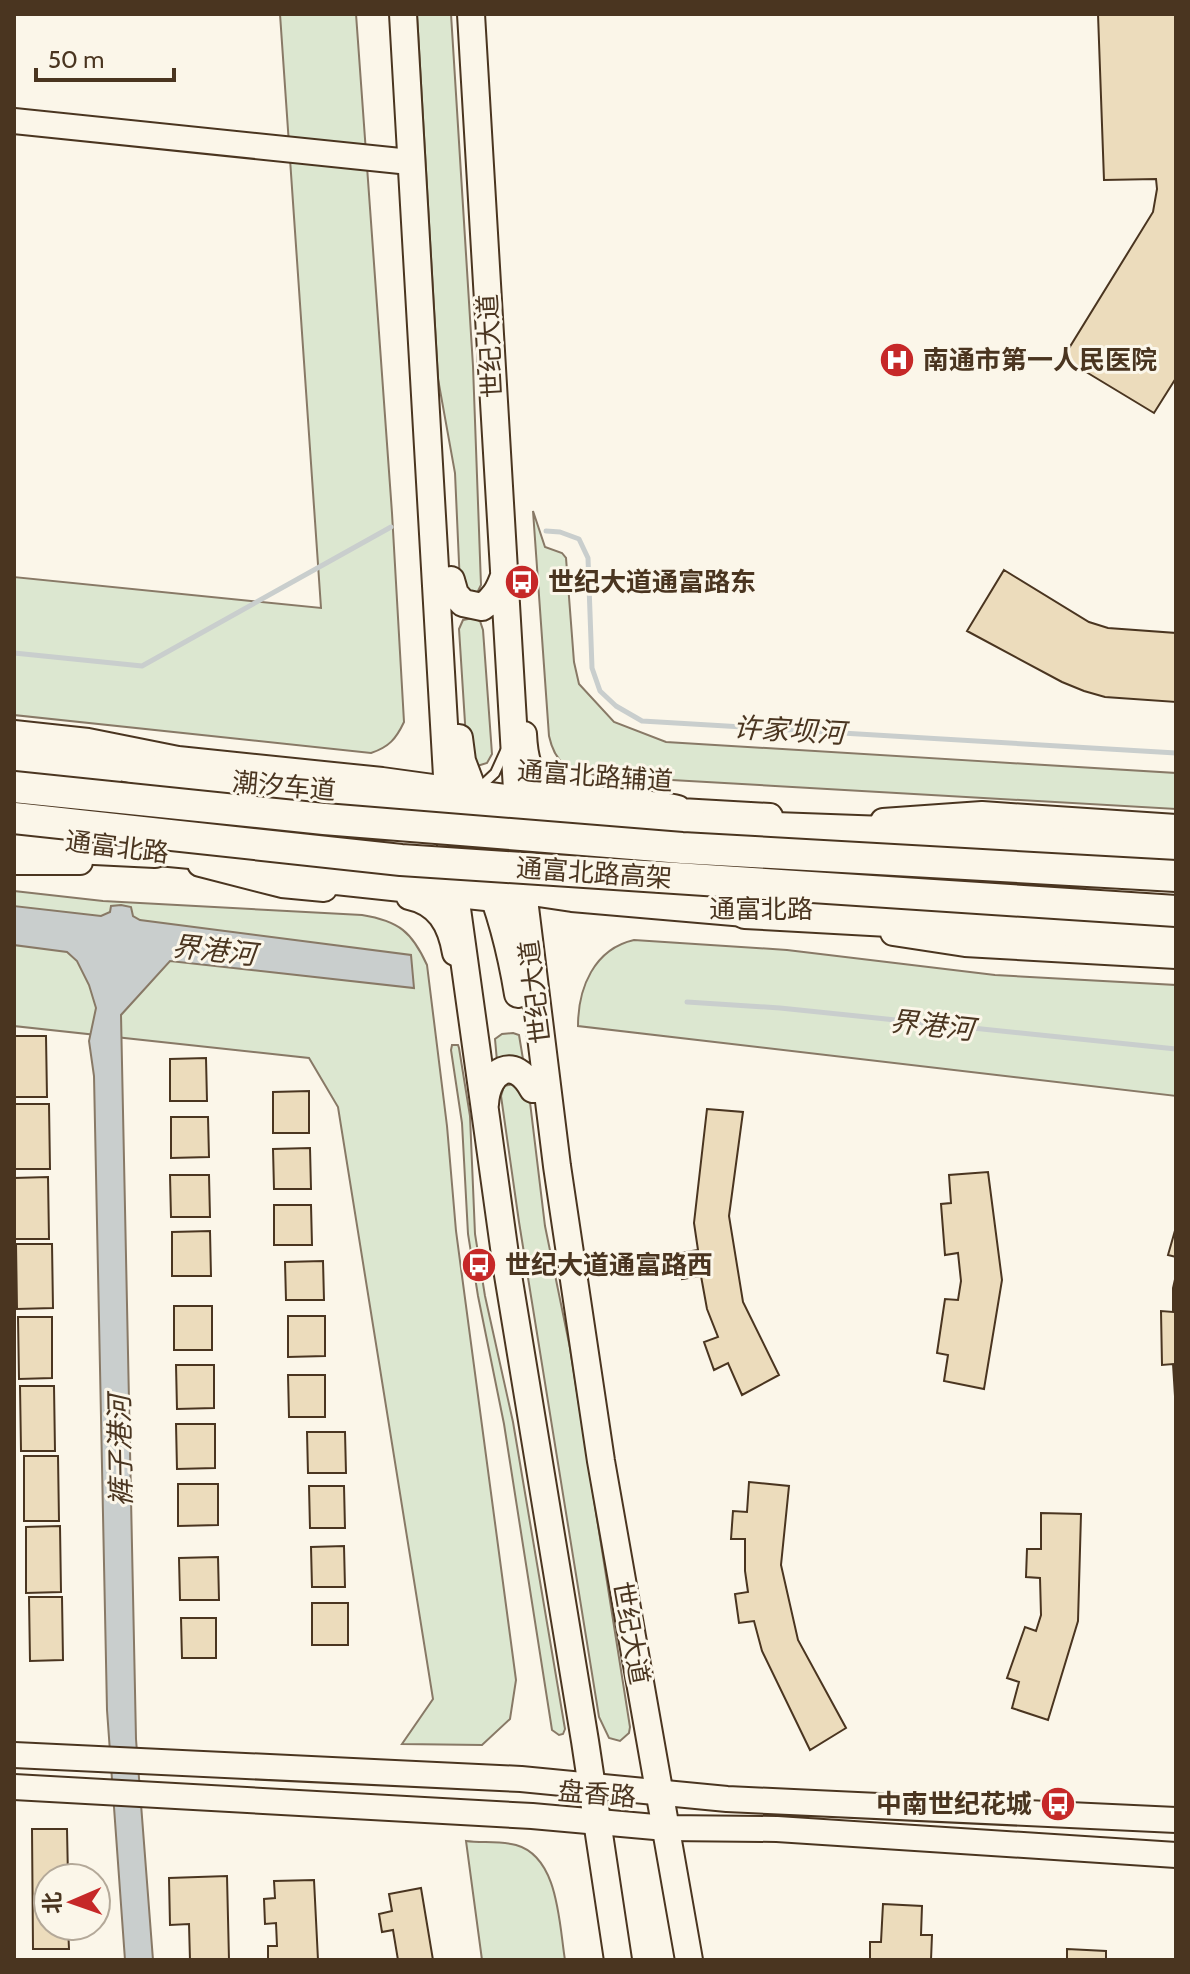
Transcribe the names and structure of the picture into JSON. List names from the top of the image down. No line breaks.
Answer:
{"streets":{"highway":["通富北路高架"],"main road":["世纪大道","通富北路"],"street":["通富北路辅道","盘香路"],"lane":["潮汐车道"]},"crossings":[["世纪大道","通富北路辅道"],["世纪大道","通富北路"],["世纪大道","盘香路"]],"water":["许家坝河","界港河","裤子港河"],"places":{"hospital":["南通市第一人民医院"],"bus stop":["世纪大道通富路东","世纪大道通富路西","中南世纪花城"]},"scale_bar":"50 m","north":"left"}
